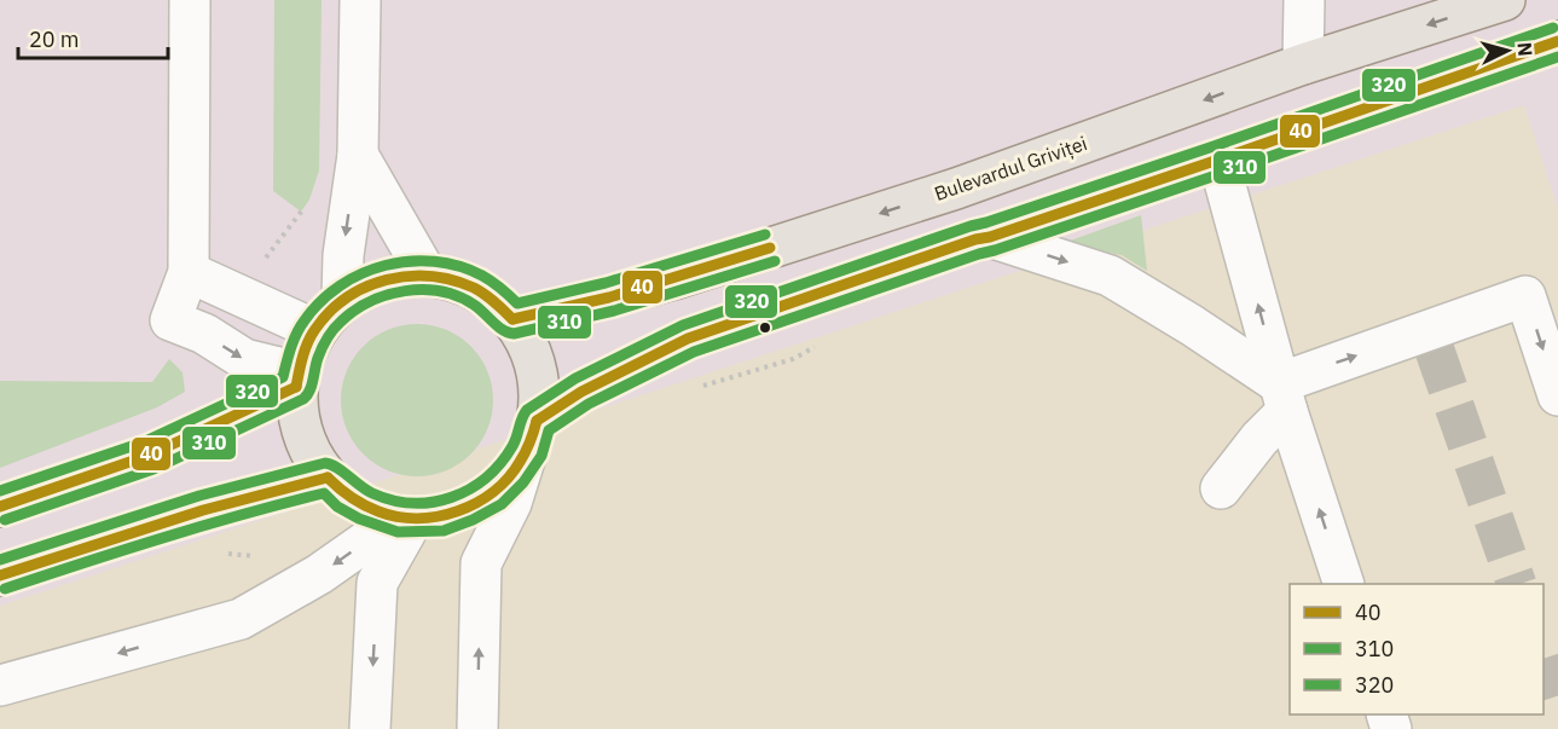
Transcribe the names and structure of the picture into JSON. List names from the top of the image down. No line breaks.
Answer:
{"streets":{"main road":["Bulevardul Griviței"]},"lines":["transit line 320","transit line 40","transit line 310"],"legend":["40","310","320"],"scale_bar":"20 m","north":"right"}
